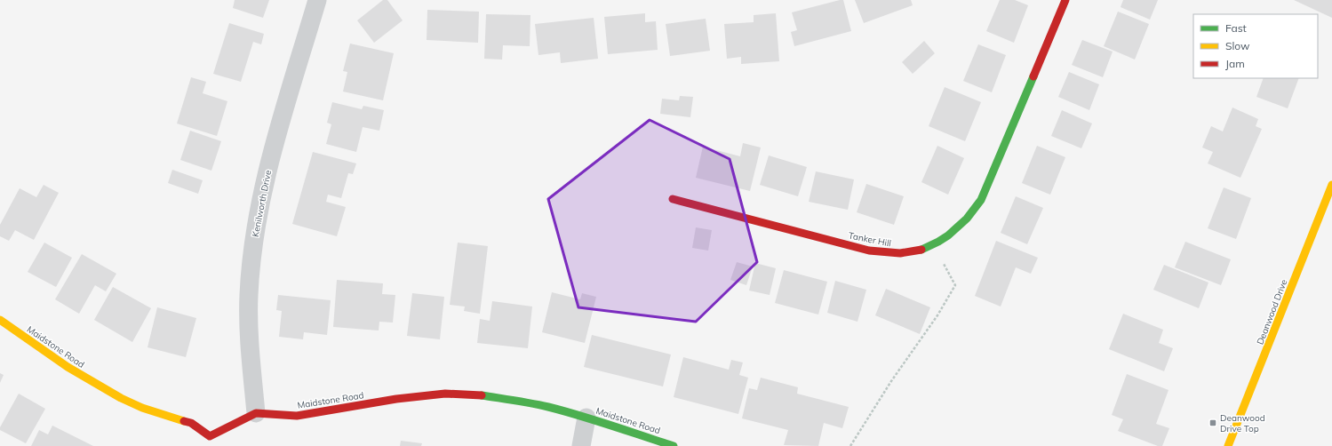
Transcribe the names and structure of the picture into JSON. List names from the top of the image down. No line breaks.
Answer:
{"streets":{"street":["Kenilworth Drive","Tanker Hill","Deanwood Drive","Maidstone Road"]},"crossings":[["Kenilworth Drive","Maidstone Road"]],"places":{"transit":["Deanwood Drive Top"]},"legend":["Fast","Slow","Jam"]}
